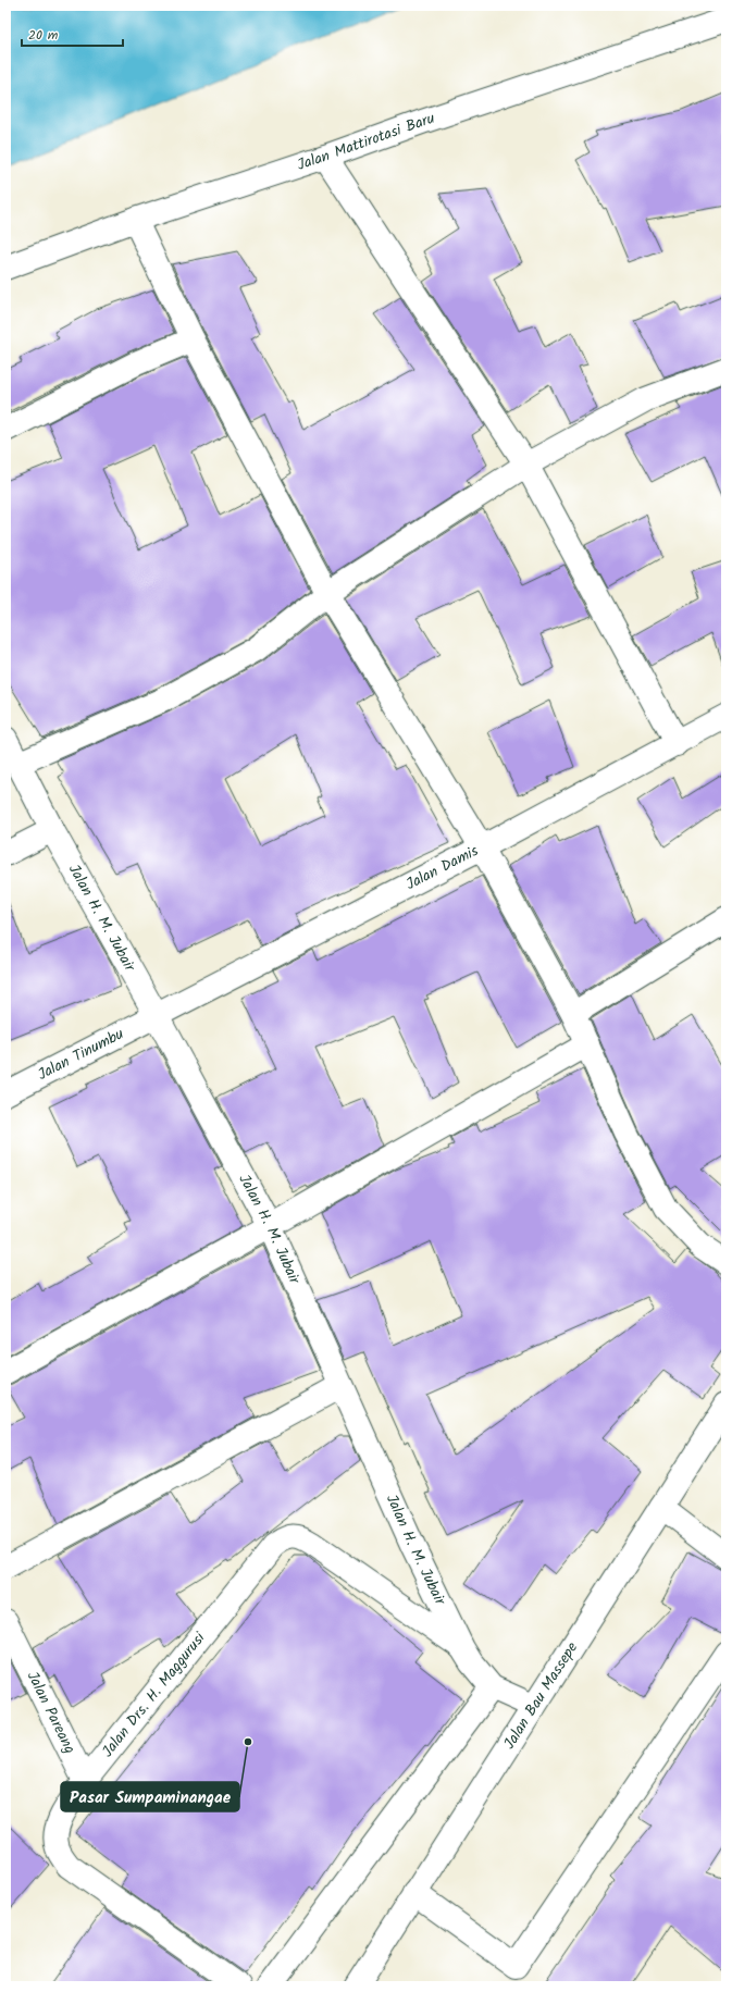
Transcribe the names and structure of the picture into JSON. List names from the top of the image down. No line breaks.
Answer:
{"streets":{"main road":["Jalan Mattirotasi Baru","Jalan Damis","Jalan H. M. Jubair","Jalan Tinumbu","Jalan Drs. H. Maggurusi","Jalan Bau Massepe","Jalan Pareang"]},"crossings":[["Jalan Damis","Jalan H. M. Jubair"],["Jalan Damis","Jalan Tinumbu"],["Jalan H. M. Jubair","Jalan Tinumbu"],["Jalan H. M. Jubair","Jalan Drs. H. Maggurusi"],["Jalan H. M. Jubair","Jalan Bau Massepe"],["Jalan Drs. H. Maggurusi","Jalan Pareang"]],"places":["Pasar Sumpaminangae"],"scale_bar":"20 m"}
